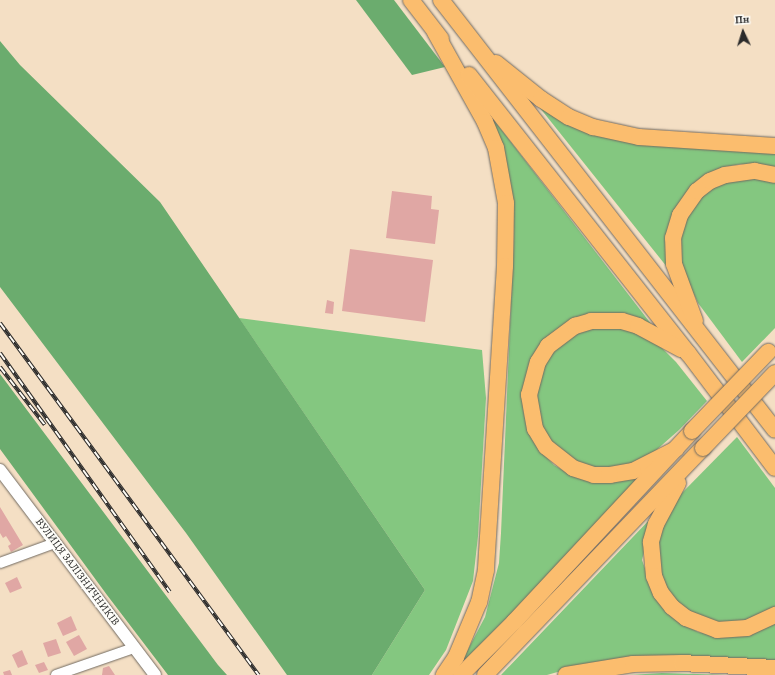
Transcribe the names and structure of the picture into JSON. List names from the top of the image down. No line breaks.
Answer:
{"streets":{"street":["ВУЛИЦЯ ЗАЛІЗНИЧНИКІВ"]},"north":"top"}
